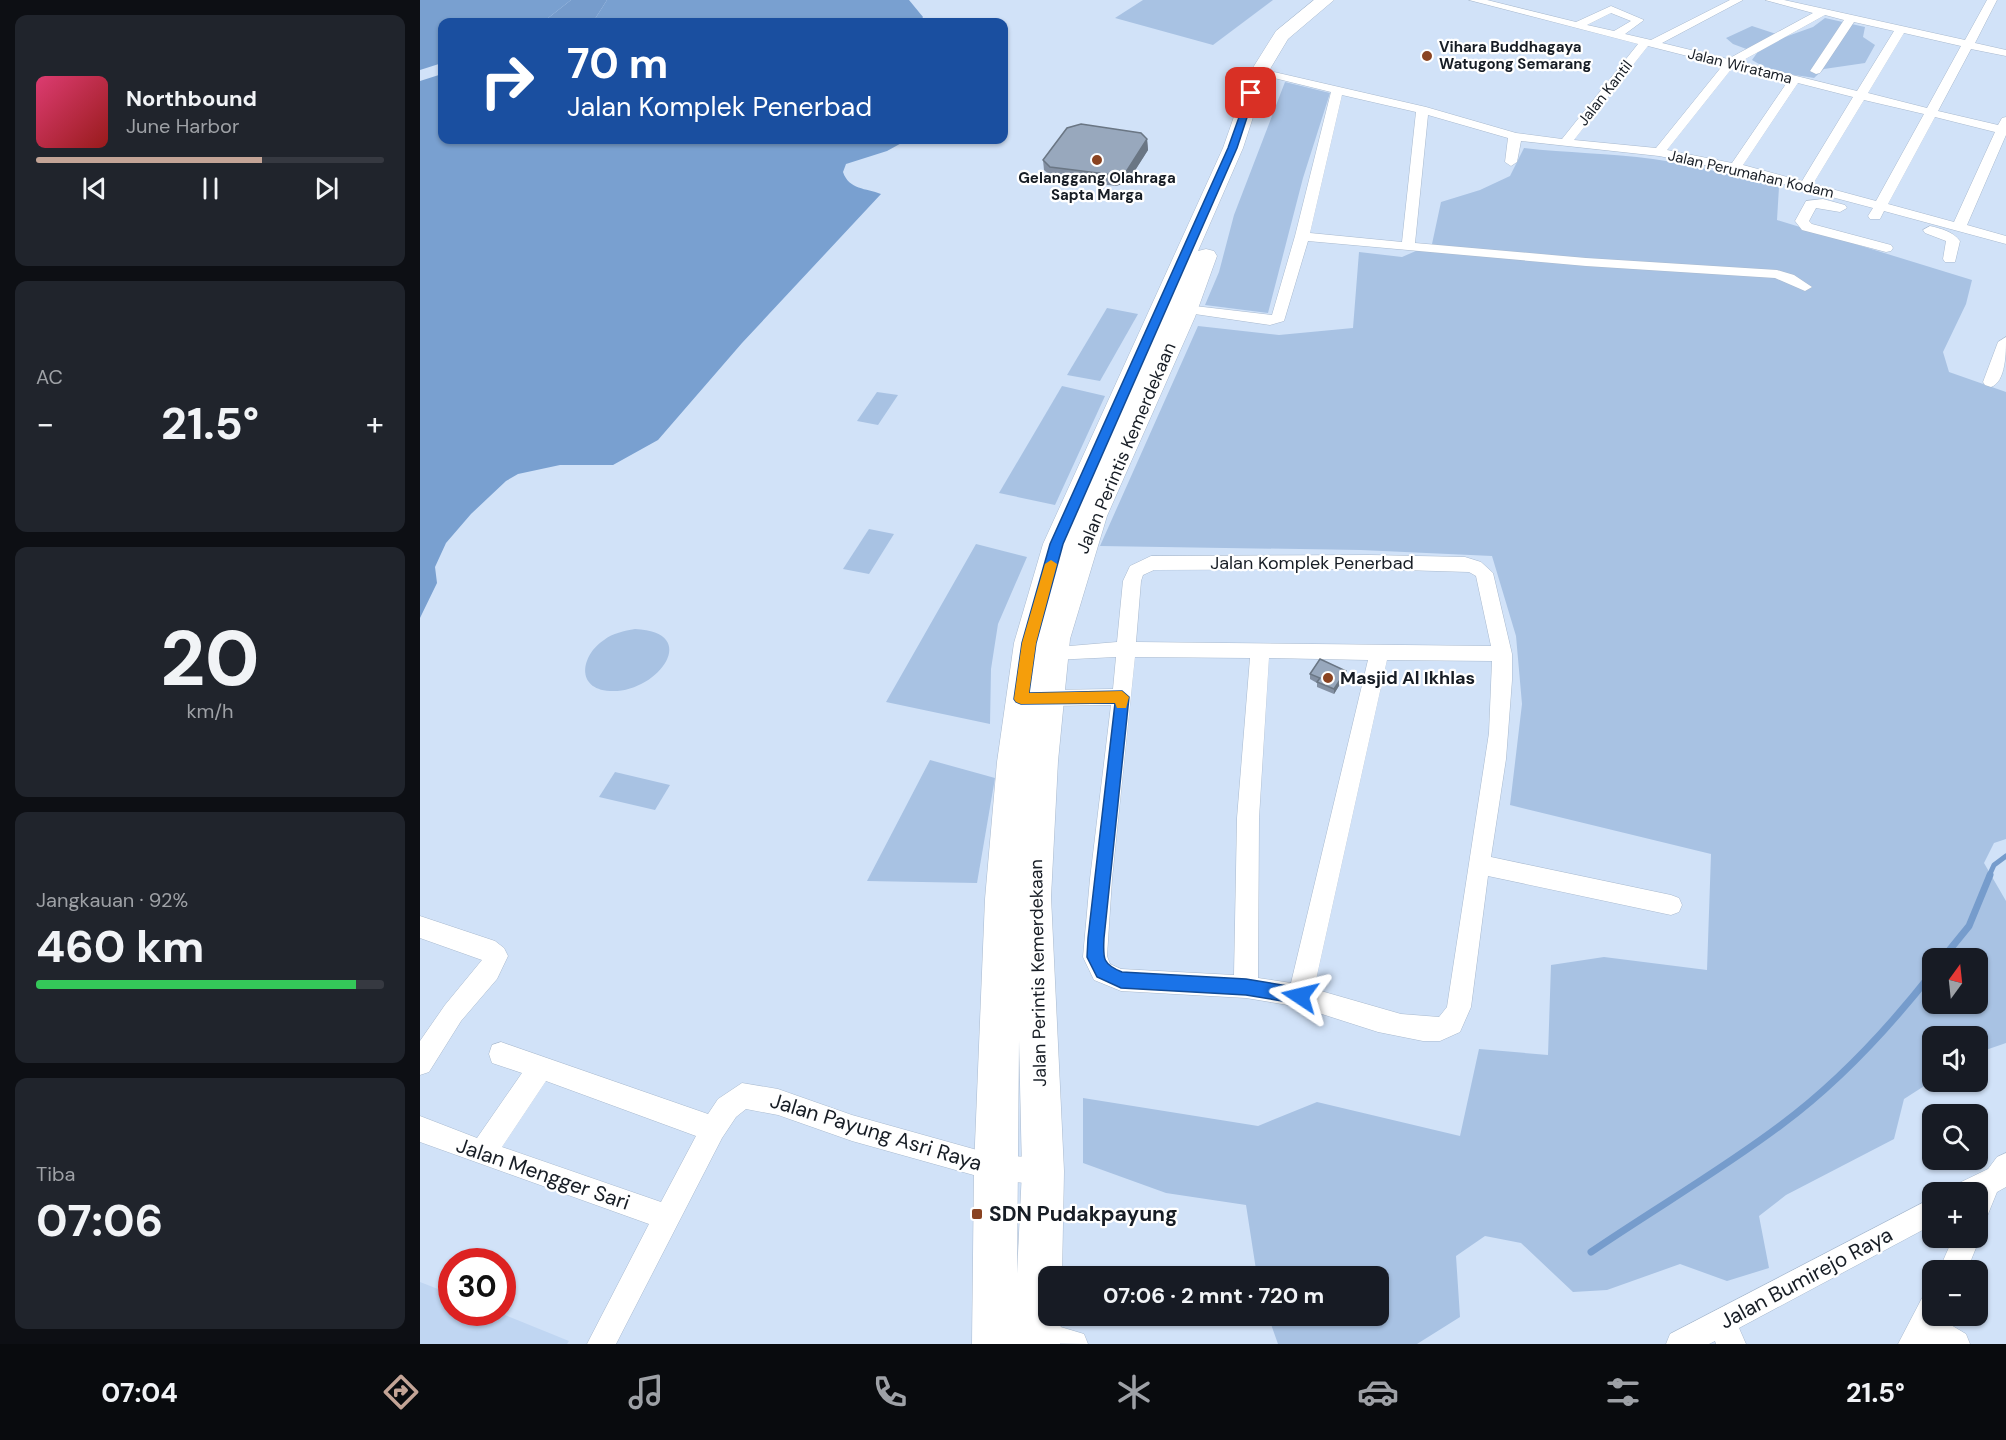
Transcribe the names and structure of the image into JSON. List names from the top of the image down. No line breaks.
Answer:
{"streets":{"highway":["Jalan Perintis Kemerdekaan"],"street":["Jalan Wiratama","Jalan Kantil","Jalan Perumahan Kodam","Jalan Komplek Penerbad","Jalan Payung Asri Raya","Jalan Mengger Sari","Jalan Bumirejo Raya"]},"crossings":[["Jalan Wiratama","Jalan Kantil"],["Jalan Kantil","Jalan Perumahan Kodam"],["Jalan Perumahan Kodam","Jalan Perintis Kemerdekaan"],["Jalan Perintis Kemerdekaan","Jalan Payung Asri Raya"],["Jalan Payung Asri Raya","Jalan Mengger Sari"]],"places":{"other":["Vihara Buddhagaya Watugong Semarang","Gelanggang Olahraga Sapta Marga","Masjid Al Ikhlas"],"transit":["SDN Pudakpayung"]},"north":"top","page":{"turn":["70 m","Jalan Komplek Penerbad"],"song":["Northbound","June Harbor"],"tile":["AC",["20","km/h"],["Jangkauan · 92%","460 km"],["Tiba","07:06"]],"heat":["−","21.5°","+"],"map_buttons":["+","−"],"limit":"30","trip":"07:06 · 2 mnt · 720 m","tabs":["07:04","21.5°"]}}
